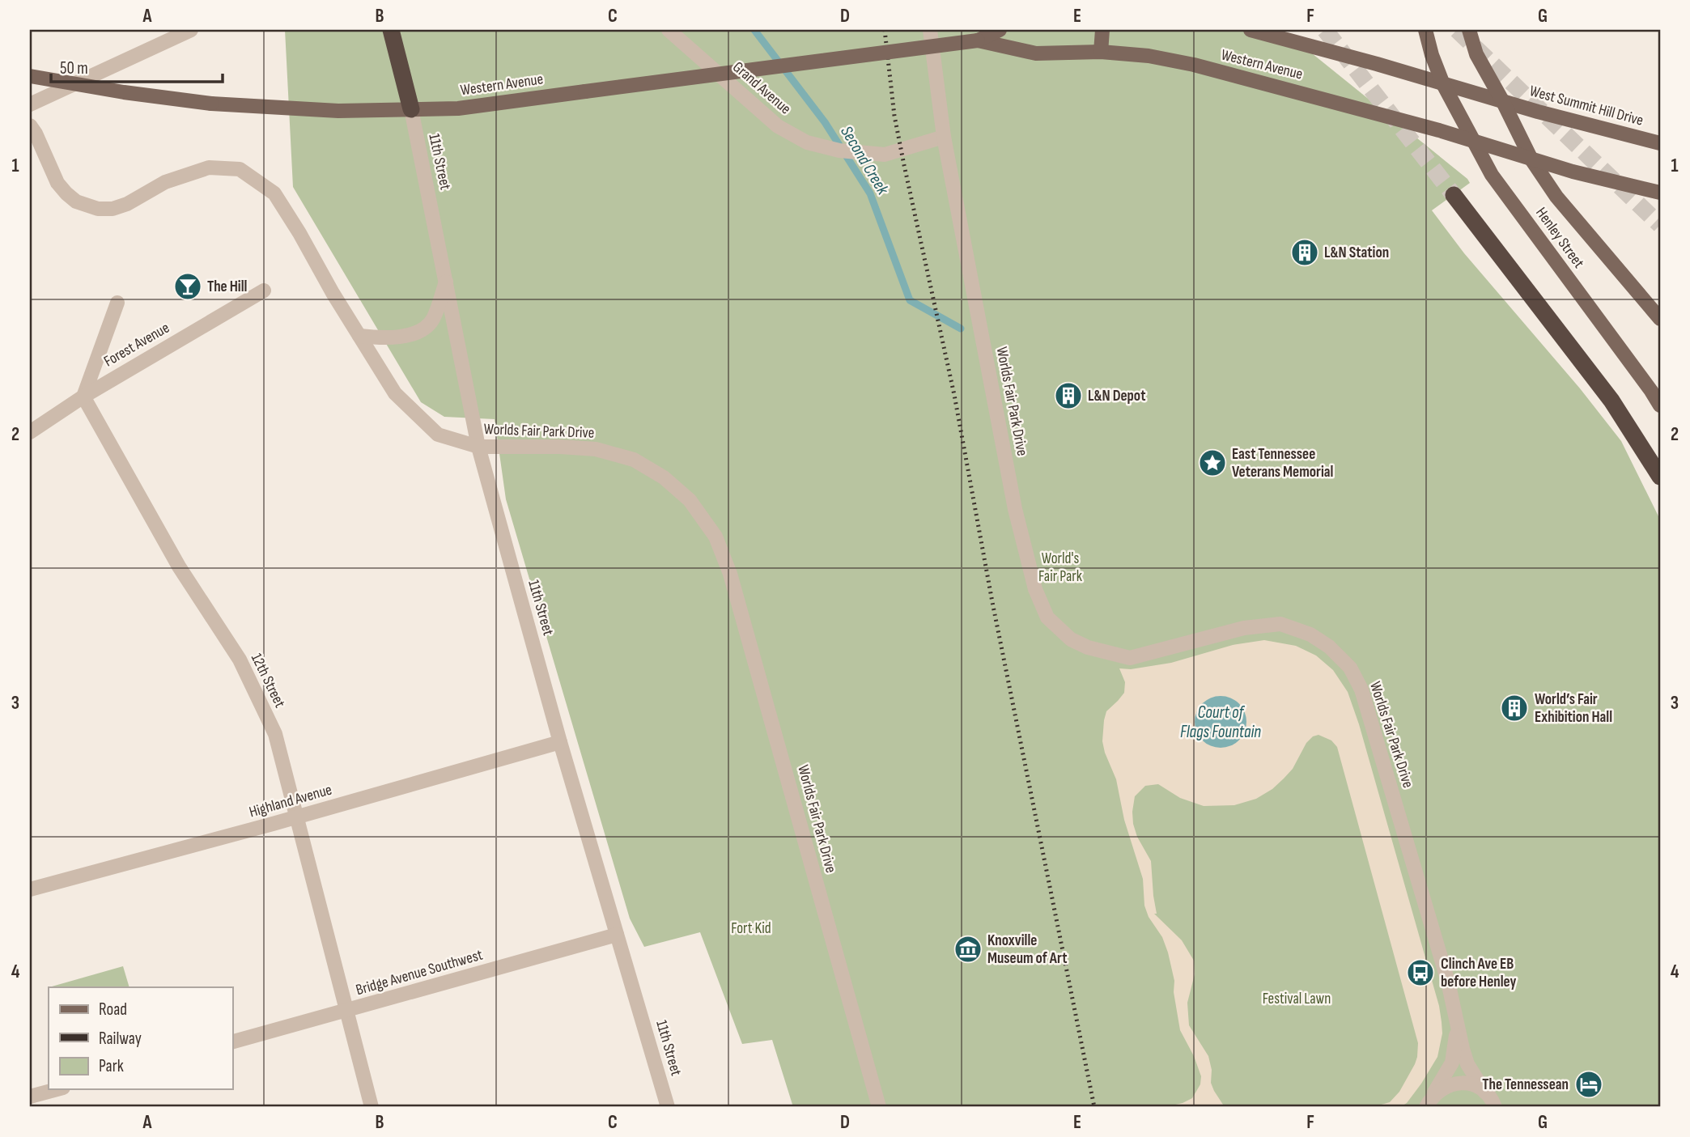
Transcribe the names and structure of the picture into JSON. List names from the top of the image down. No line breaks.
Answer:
{"streets":{"main road":["Western Avenue","West Summit Hill Drive","Henley Street"],"street":["Grand Avenue","11th Street","Forest Avenue","Worlds Fair Park Drive","12th Street","Highland Avenue","Bridge Avenue Southwest"]},"crossings":[["Western Avenue","West Summit Hill Drive"],["Western Avenue","11th Street"],["Western Avenue","Henley Street"],["Grand Avenue","Worlds Fair Park Drive"],["West Summit Hill Drive","Henley Street"],["11th Street","Worlds Fair Park Drive"],["11th Street","Highland Avenue"],["11th Street","Bridge Avenue Southwest"],["Forest Avenue","12th Street"],["12th Street","Highland Avenue"],["12th Street","Bridge Avenue Southwest"]],"water":["Second Creek","Court of Flags Fountain"],"parks":["World's Fair Park","Fort Kid","Festival Lawn"],"places":{"building":["L&N Station","L&N Depot","World’s Fair Exhibition Hall"],"bar":["The Hill"],"place":["East Tennessee Veterans Memorial"],"museum":["Knoxville Museum of Art"],"bus stop":["Clinch Ave EB before Henley"],"hotel":["The Tennessean"]},"legend":["Road","Railway","Park"],"scale_bar":"50 m","grid":{"columns":["A","B","C","D","E","F","G"],"rows":["1","2","3","4"]}}
